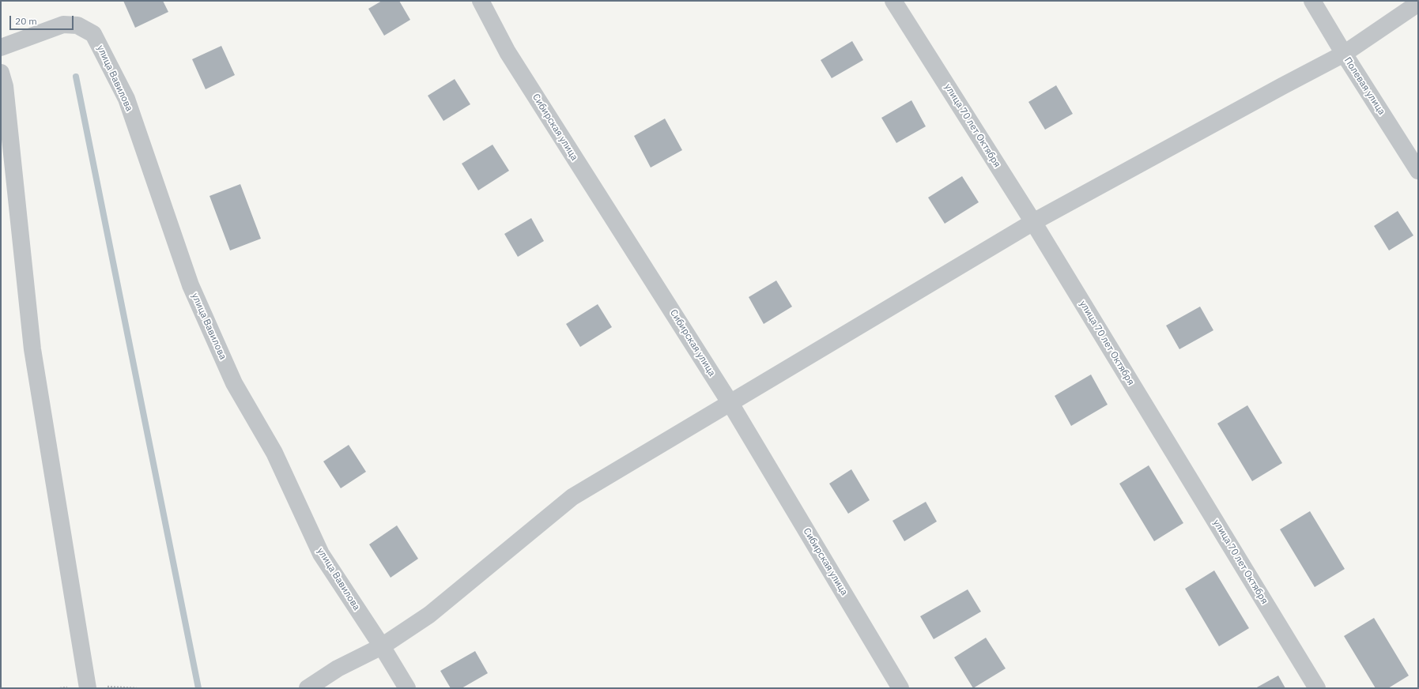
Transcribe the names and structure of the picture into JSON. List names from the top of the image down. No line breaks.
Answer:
{"streets":{"street":["улица Вавилова","Полевая улица","улица 70 лет Октября","Сибирская улица"]},"scale_bar":"20 m"}
